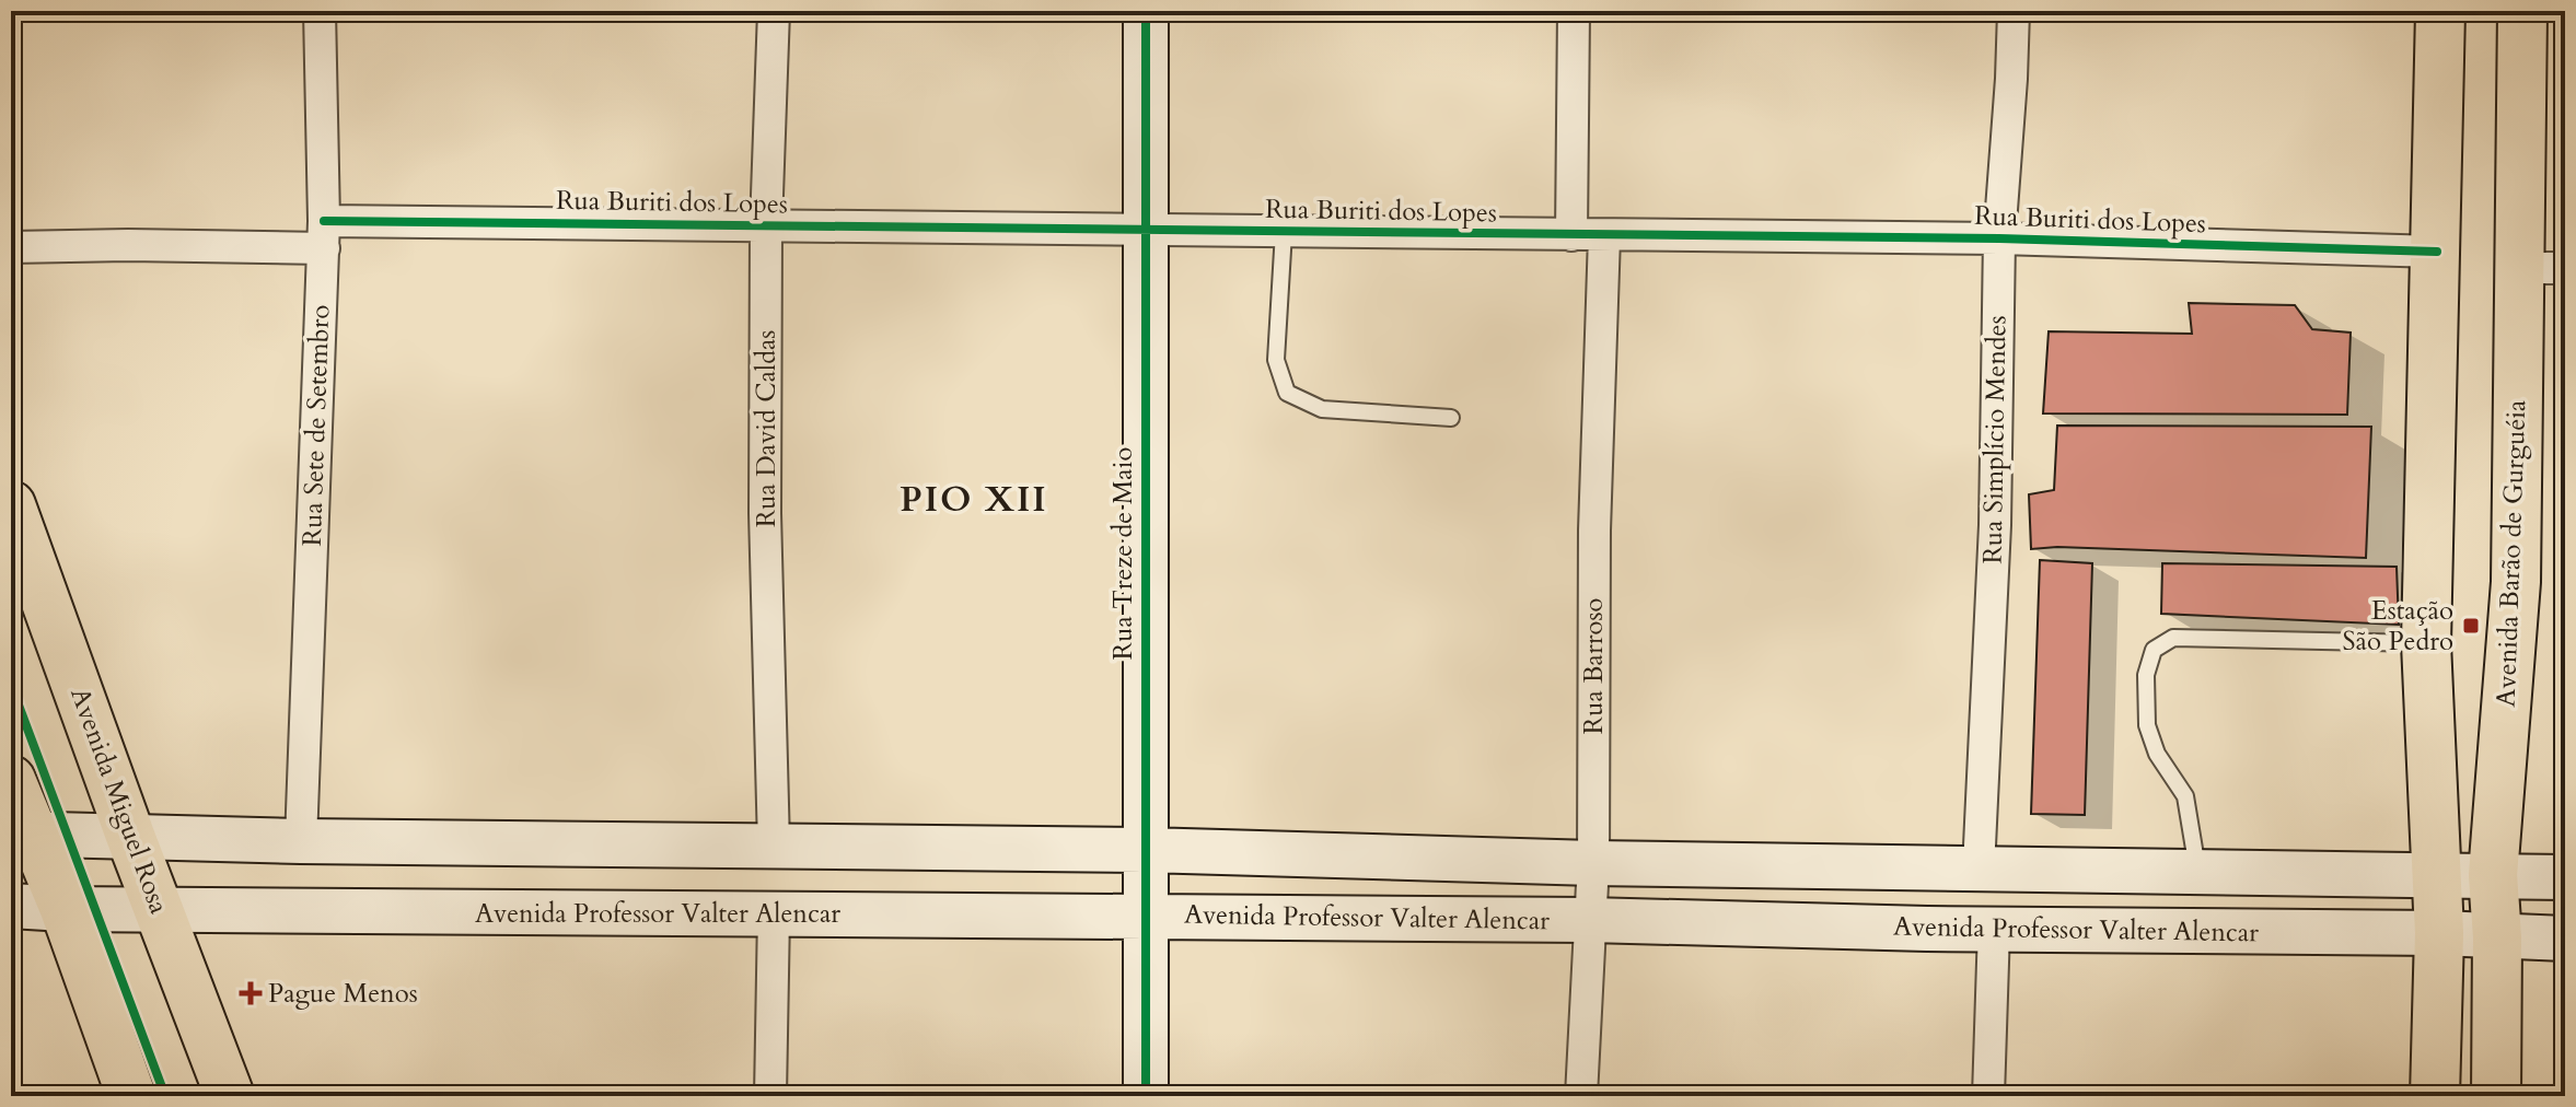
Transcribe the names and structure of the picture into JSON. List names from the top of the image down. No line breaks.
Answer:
{"streets":{"main road":["Rua Treze de Maio","Avenida Barão de Gurguéia","Avenida Miguel Rosa","Avenida Professor Valter Alencar"],"street":["Rua Buriti dos Lopes","Rua Sete de Setembro","Rua David Caldas","Rua Simplício Mendes","Rua Barroso"]},"crossings":[["Rua Buriti dos Lopes","Rua Sete de Setembro"],["Rua Buriti dos Lopes","Rua David Caldas"],["Rua Buriti dos Lopes","Rua Simplício Mendes"],["Rua Buriti dos Lopes","Rua Treze de Maio"],["Rua Buriti dos Lopes","Rua Barroso"],["Rua Treze de Maio","Avenida Professor Valter Alencar"],["Avenida Barão de Gurguéia","Avenida Professor Valter Alencar"],["Rua Barroso","Avenida Professor Valter Alencar"],["Avenida Miguel Rosa","Avenida Professor Valter Alencar"]],"districts":["PIO XII"],"places":{"transit":["Estação São Pedro"],"health":["Pague Menos"]}}
